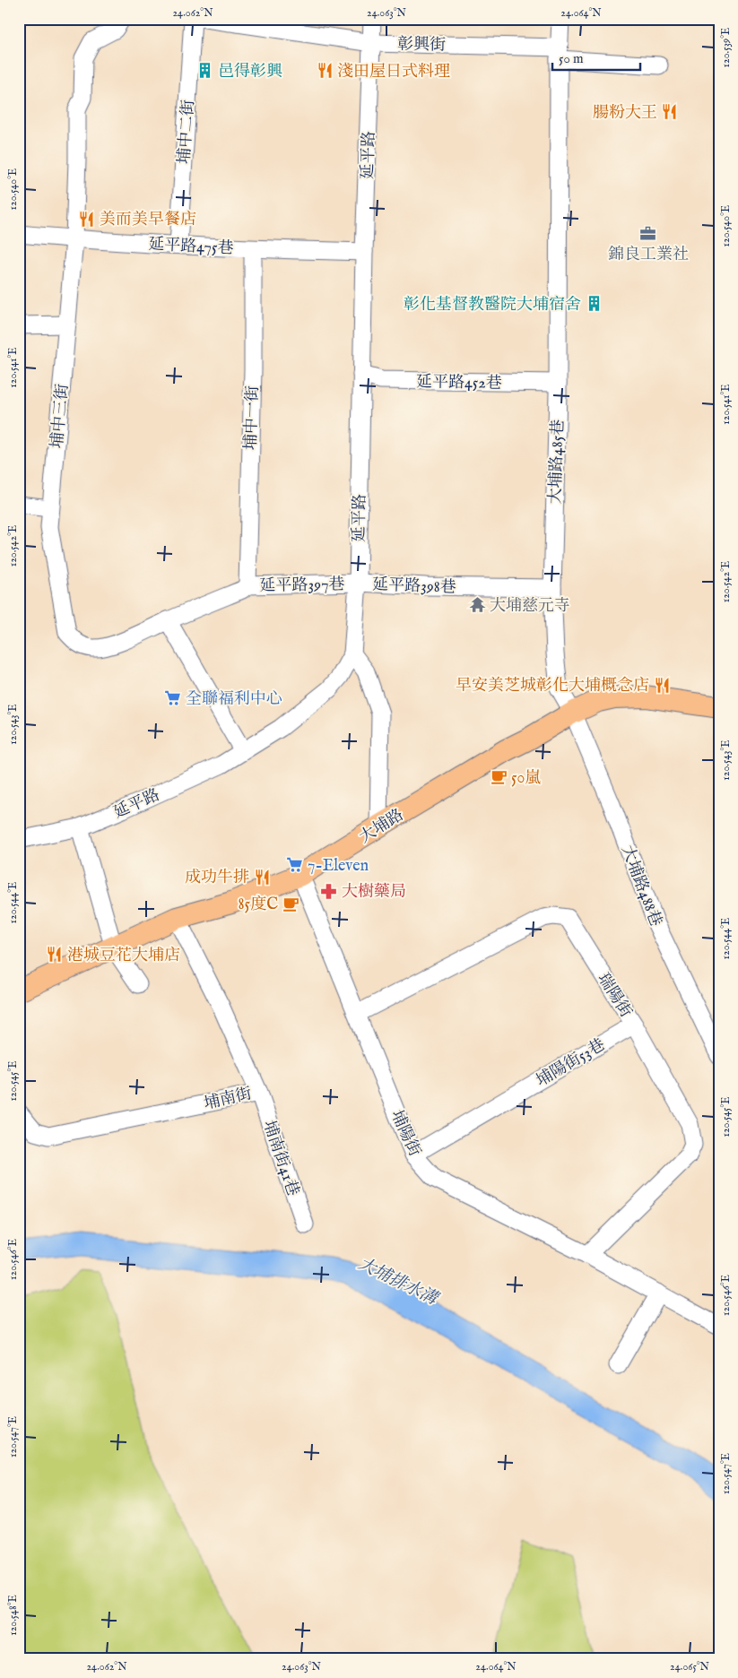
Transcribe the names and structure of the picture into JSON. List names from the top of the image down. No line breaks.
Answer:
{"streets":{"main road":["大埔路"],"street":["彰興街","埔中二街","延平路","延平路475巷","延平路452巷","埔中三街","埔中一街","大埔路485巷","延平路397巷","延平路398巷","大埔路488巷","瑞陽街","埔陽街53巷","埔南街","埔陽街","埔南街41巷"]},"crossings":[["彰興街","延平路"],["彰興街","大埔路485巷"],["埔中二街","延平路475巷"],["延平路","延平路475巷"],["延平路","延平路452巷"],["延平路","延平路397巷"],["延平路","延平路398巷"],["延平路475巷","埔中三街"],["延平路475巷","埔中一街"],["延平路452巷","大埔路485巷"],["埔中三街","埔中一街"],["埔中三街","延平路397巷"],["埔中一街","延平路397巷"],["大埔路485巷","延平路398巷"],["大埔路485巷","大埔路"],["大埔路485巷","大埔路488巷"],["延平路397巷","延平路398巷"],["大埔路","大埔路488巷"],["大埔路","埔南街"],["大埔路","埔陽街"],["瑞陽街","埔陽街53巷"],["瑞陽街","埔陽街"],["埔陽街53巷","埔陽街"],["埔南街","埔南街41巷"]],"water":["大埔排水溝"],"places":{"building":["邑得彰興","彰化基督教醫院大埔宿舍"],"restaurant":["淺田屋日式料理","腸粉大王","美而美早餐店","早安美芝城彰化大埔概念店","成功牛排","港城豆花大埔店"],"office":["錦良工業社"],"temple":["大埔慈元寺"],"supermarket":["全聯福利中心","7-Eleven"],"cafe":["50嵐","85度C"],"pharmacy":["大樹藥局"]},"scale_bar":"50 m","coordinates":["24.062°N","24.063°N","24.064°N","120.539°E","120.540°E","120.541°E","120.542°E","120.543°E","120.544°E","120.545°E","120.546°E","120.547°E","120.548°E","24.065°N"]}
